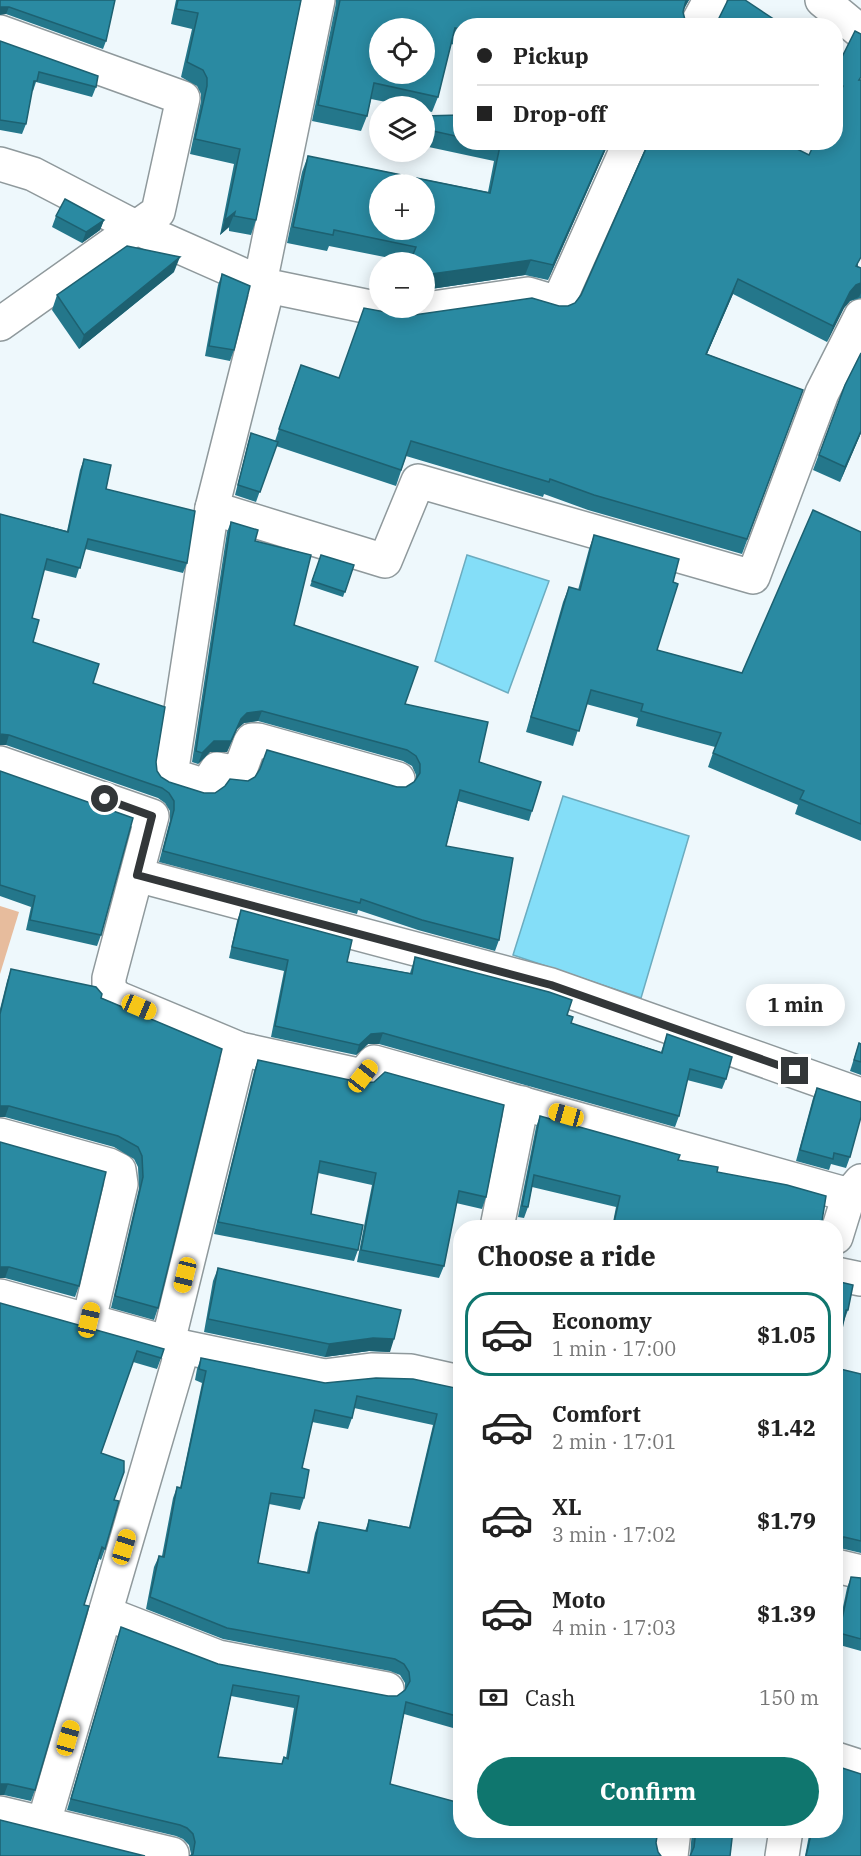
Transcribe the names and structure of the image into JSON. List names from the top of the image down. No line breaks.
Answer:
{"page":{"map_buttons":["+","−"],"banner":["Pickup","Drop-off"],"bubble":"1 min","heading":"Choose a ride","list":[{"name":"Economy","note":"1 min · 17:00","value":"$1.05"},{"name":"Comfort","note":"2 min · 17:01","value":"$1.42"},{"name":"XL","note":"3 min · 17:02","value":"$1.79"},{"name":"Moto","note":"4 min · 17:03","value":"$1.39"}],"pay":["Cash","150 m"],"buttons":"Confirm"}}
